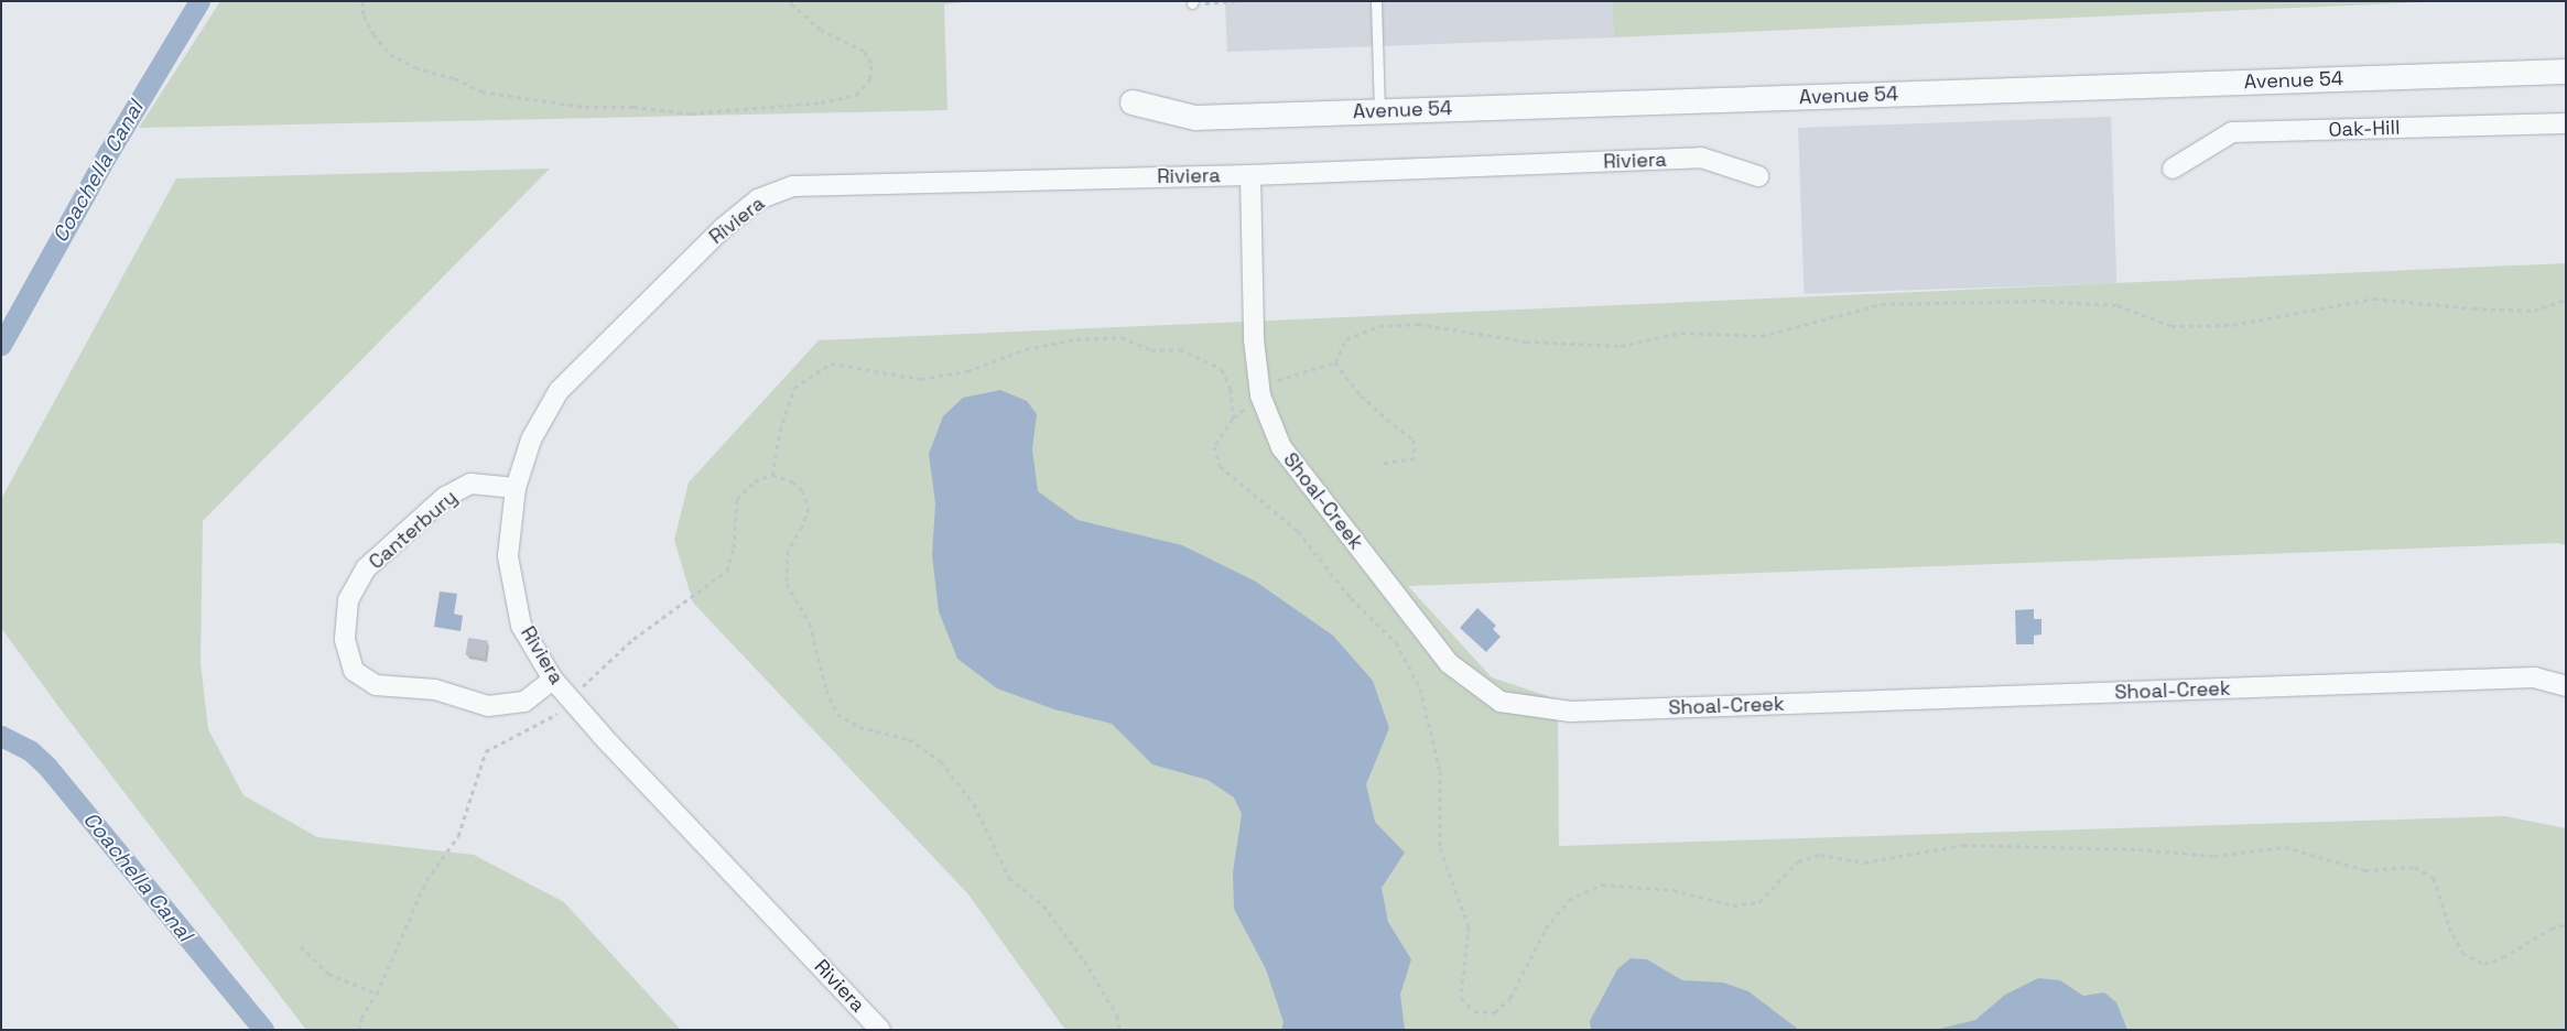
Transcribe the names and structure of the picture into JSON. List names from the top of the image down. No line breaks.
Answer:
{"streets":{"street":["Avenue 54","Oak-Hill","Riviera","Shoal-Creek","Canterbury"]},"crossings":[["Riviera","Shoal-Creek"],["Riviera","Canterbury"]],"water":["Coachella Canal"]}
